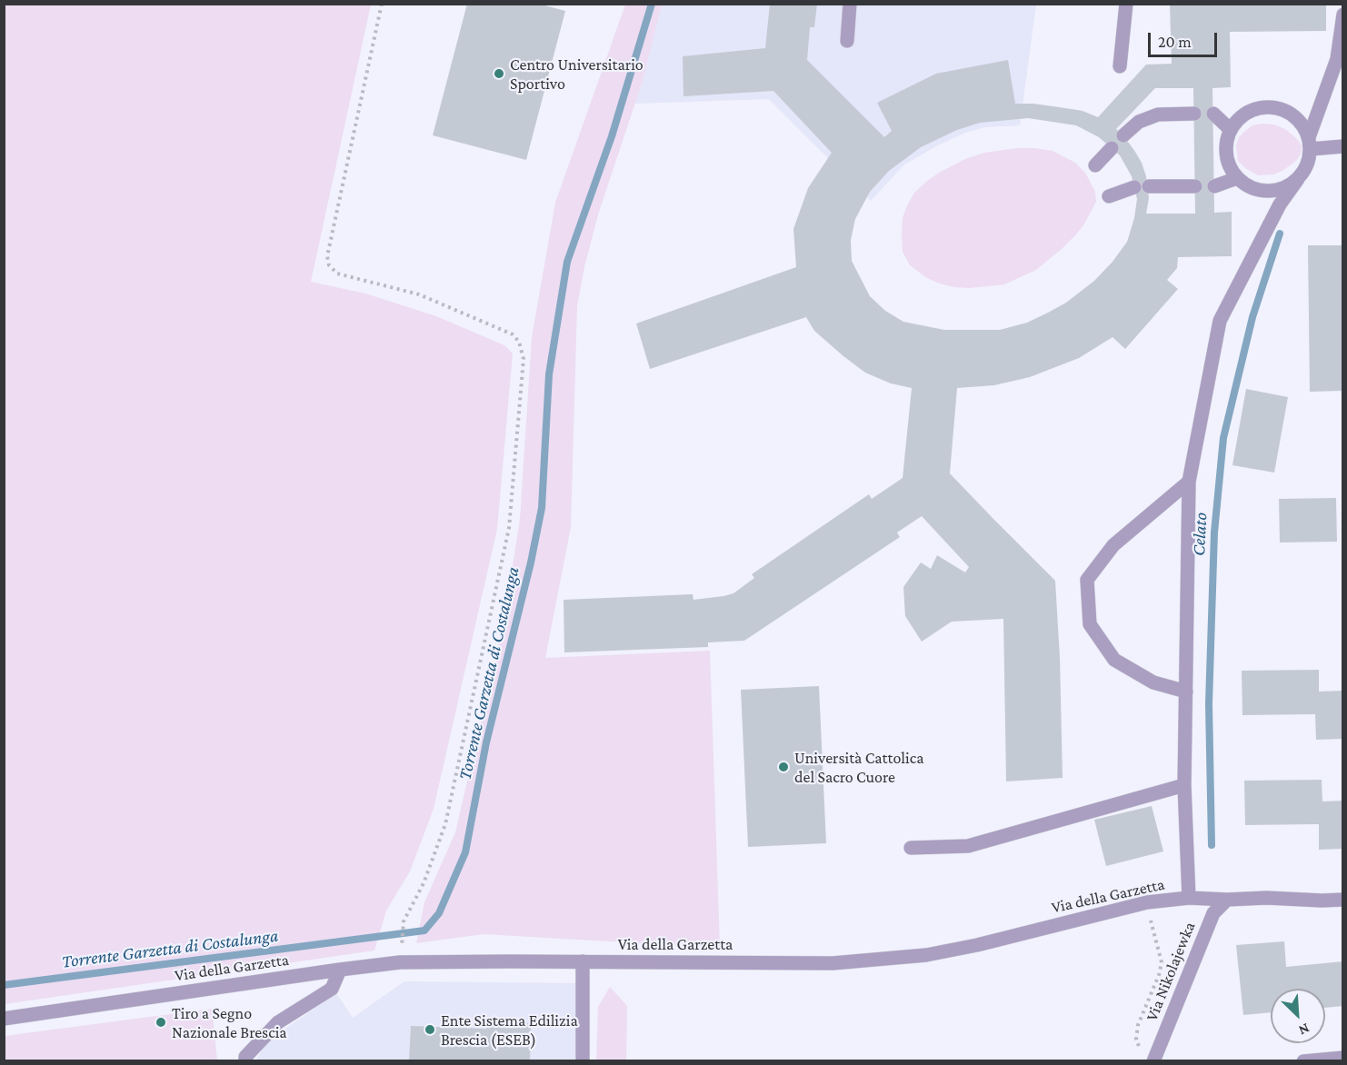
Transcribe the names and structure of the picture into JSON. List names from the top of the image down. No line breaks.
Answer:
{"streets":{"street":["Via della Garzetta","Via Nikolajewka"]},"crossings":[["Via della Garzetta","Via Nikolajewka"]],"water":["Celato","Torrente Garzetta di Costalunga"],"places":["Centro Universitario Sportivo","Università Cattolica del Sacro Cuore","Tiro a Segno Nazionale Brescia","Ente Sistema Edilizia Brescia (ESEB)"],"scale_bar":"20 m","north":"bottom right"}
